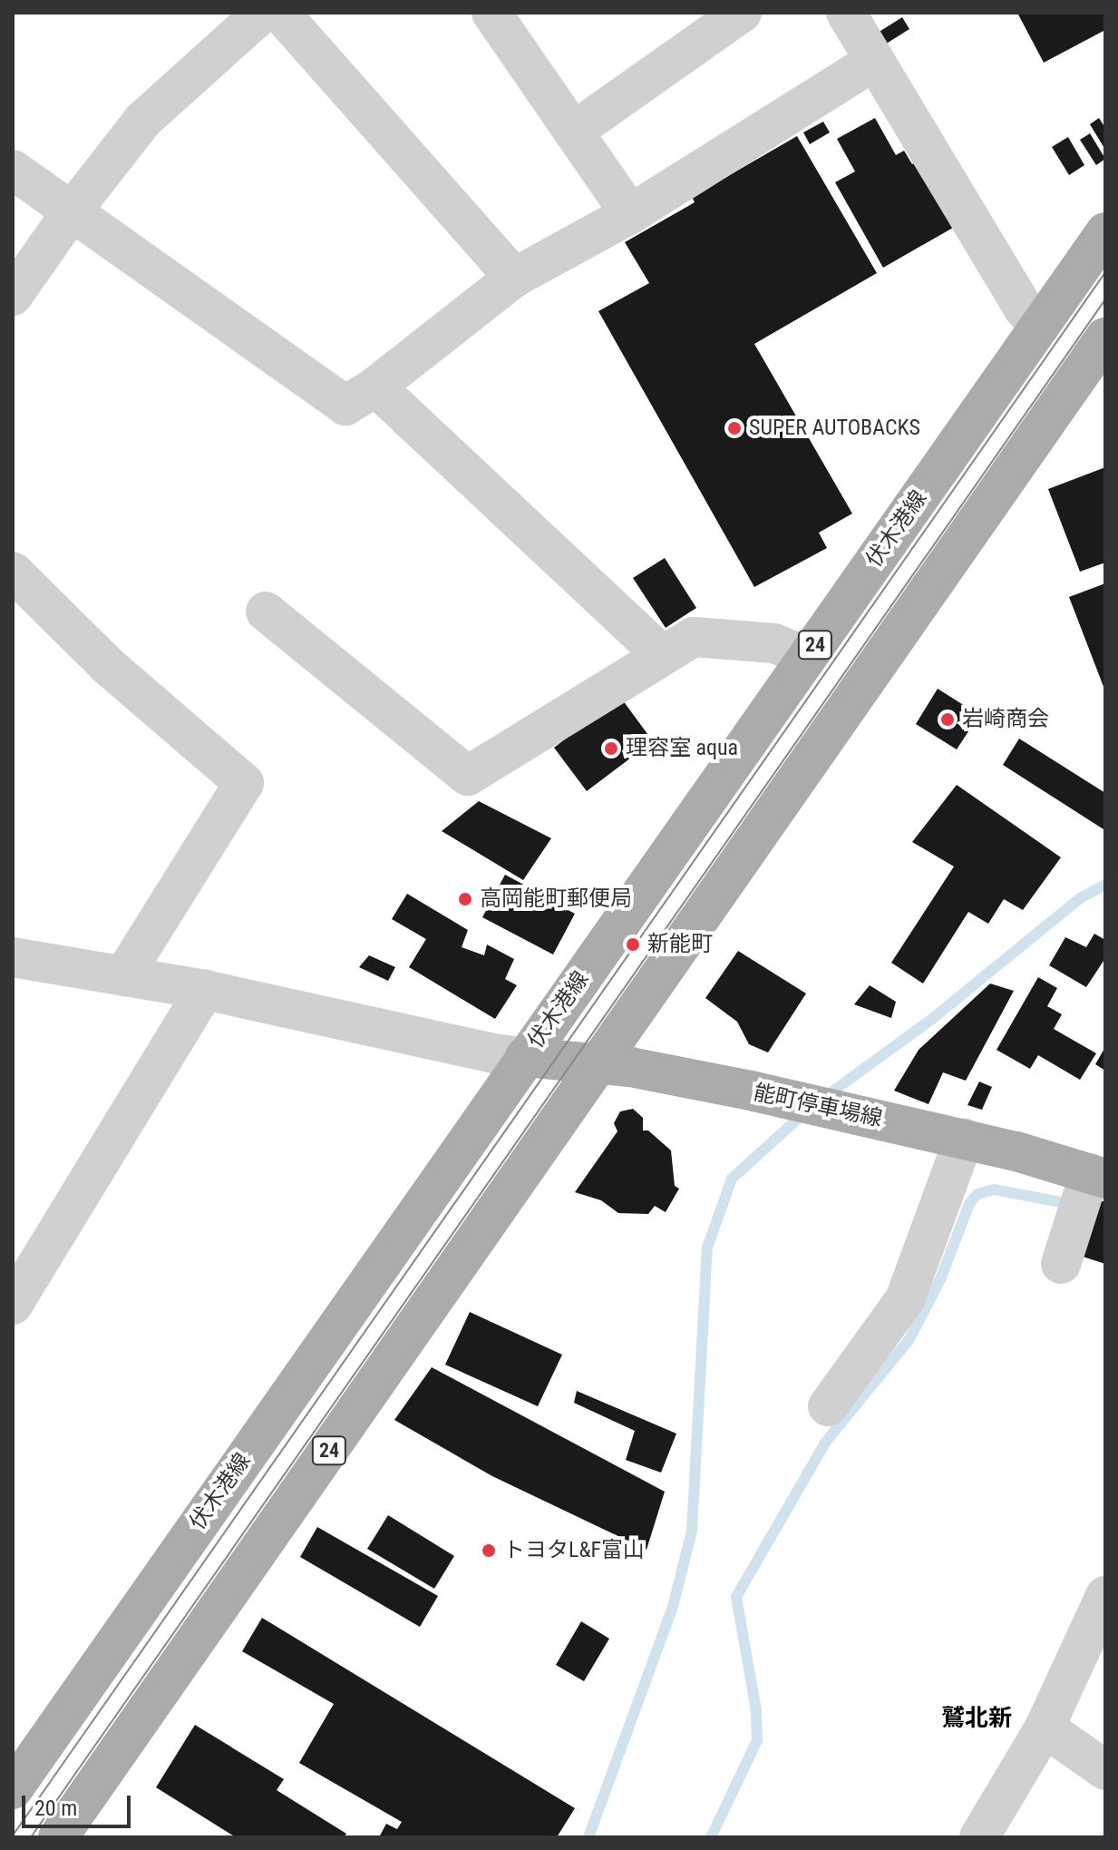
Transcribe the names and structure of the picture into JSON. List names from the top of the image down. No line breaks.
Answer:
{"streets":{"main road":["伏木港線","24","能町停車場線"]},"crossings":[["伏木港線","能町停車場線"],["24","能町停車場線"]],"districts":["鷲北新"],"places":["SUPER AUTOBACKS","岩崎商会","理容室 aqua","高岡能町郵便局","新能町","トヨタL&F富山"],"scale_bar":"20 m"}
